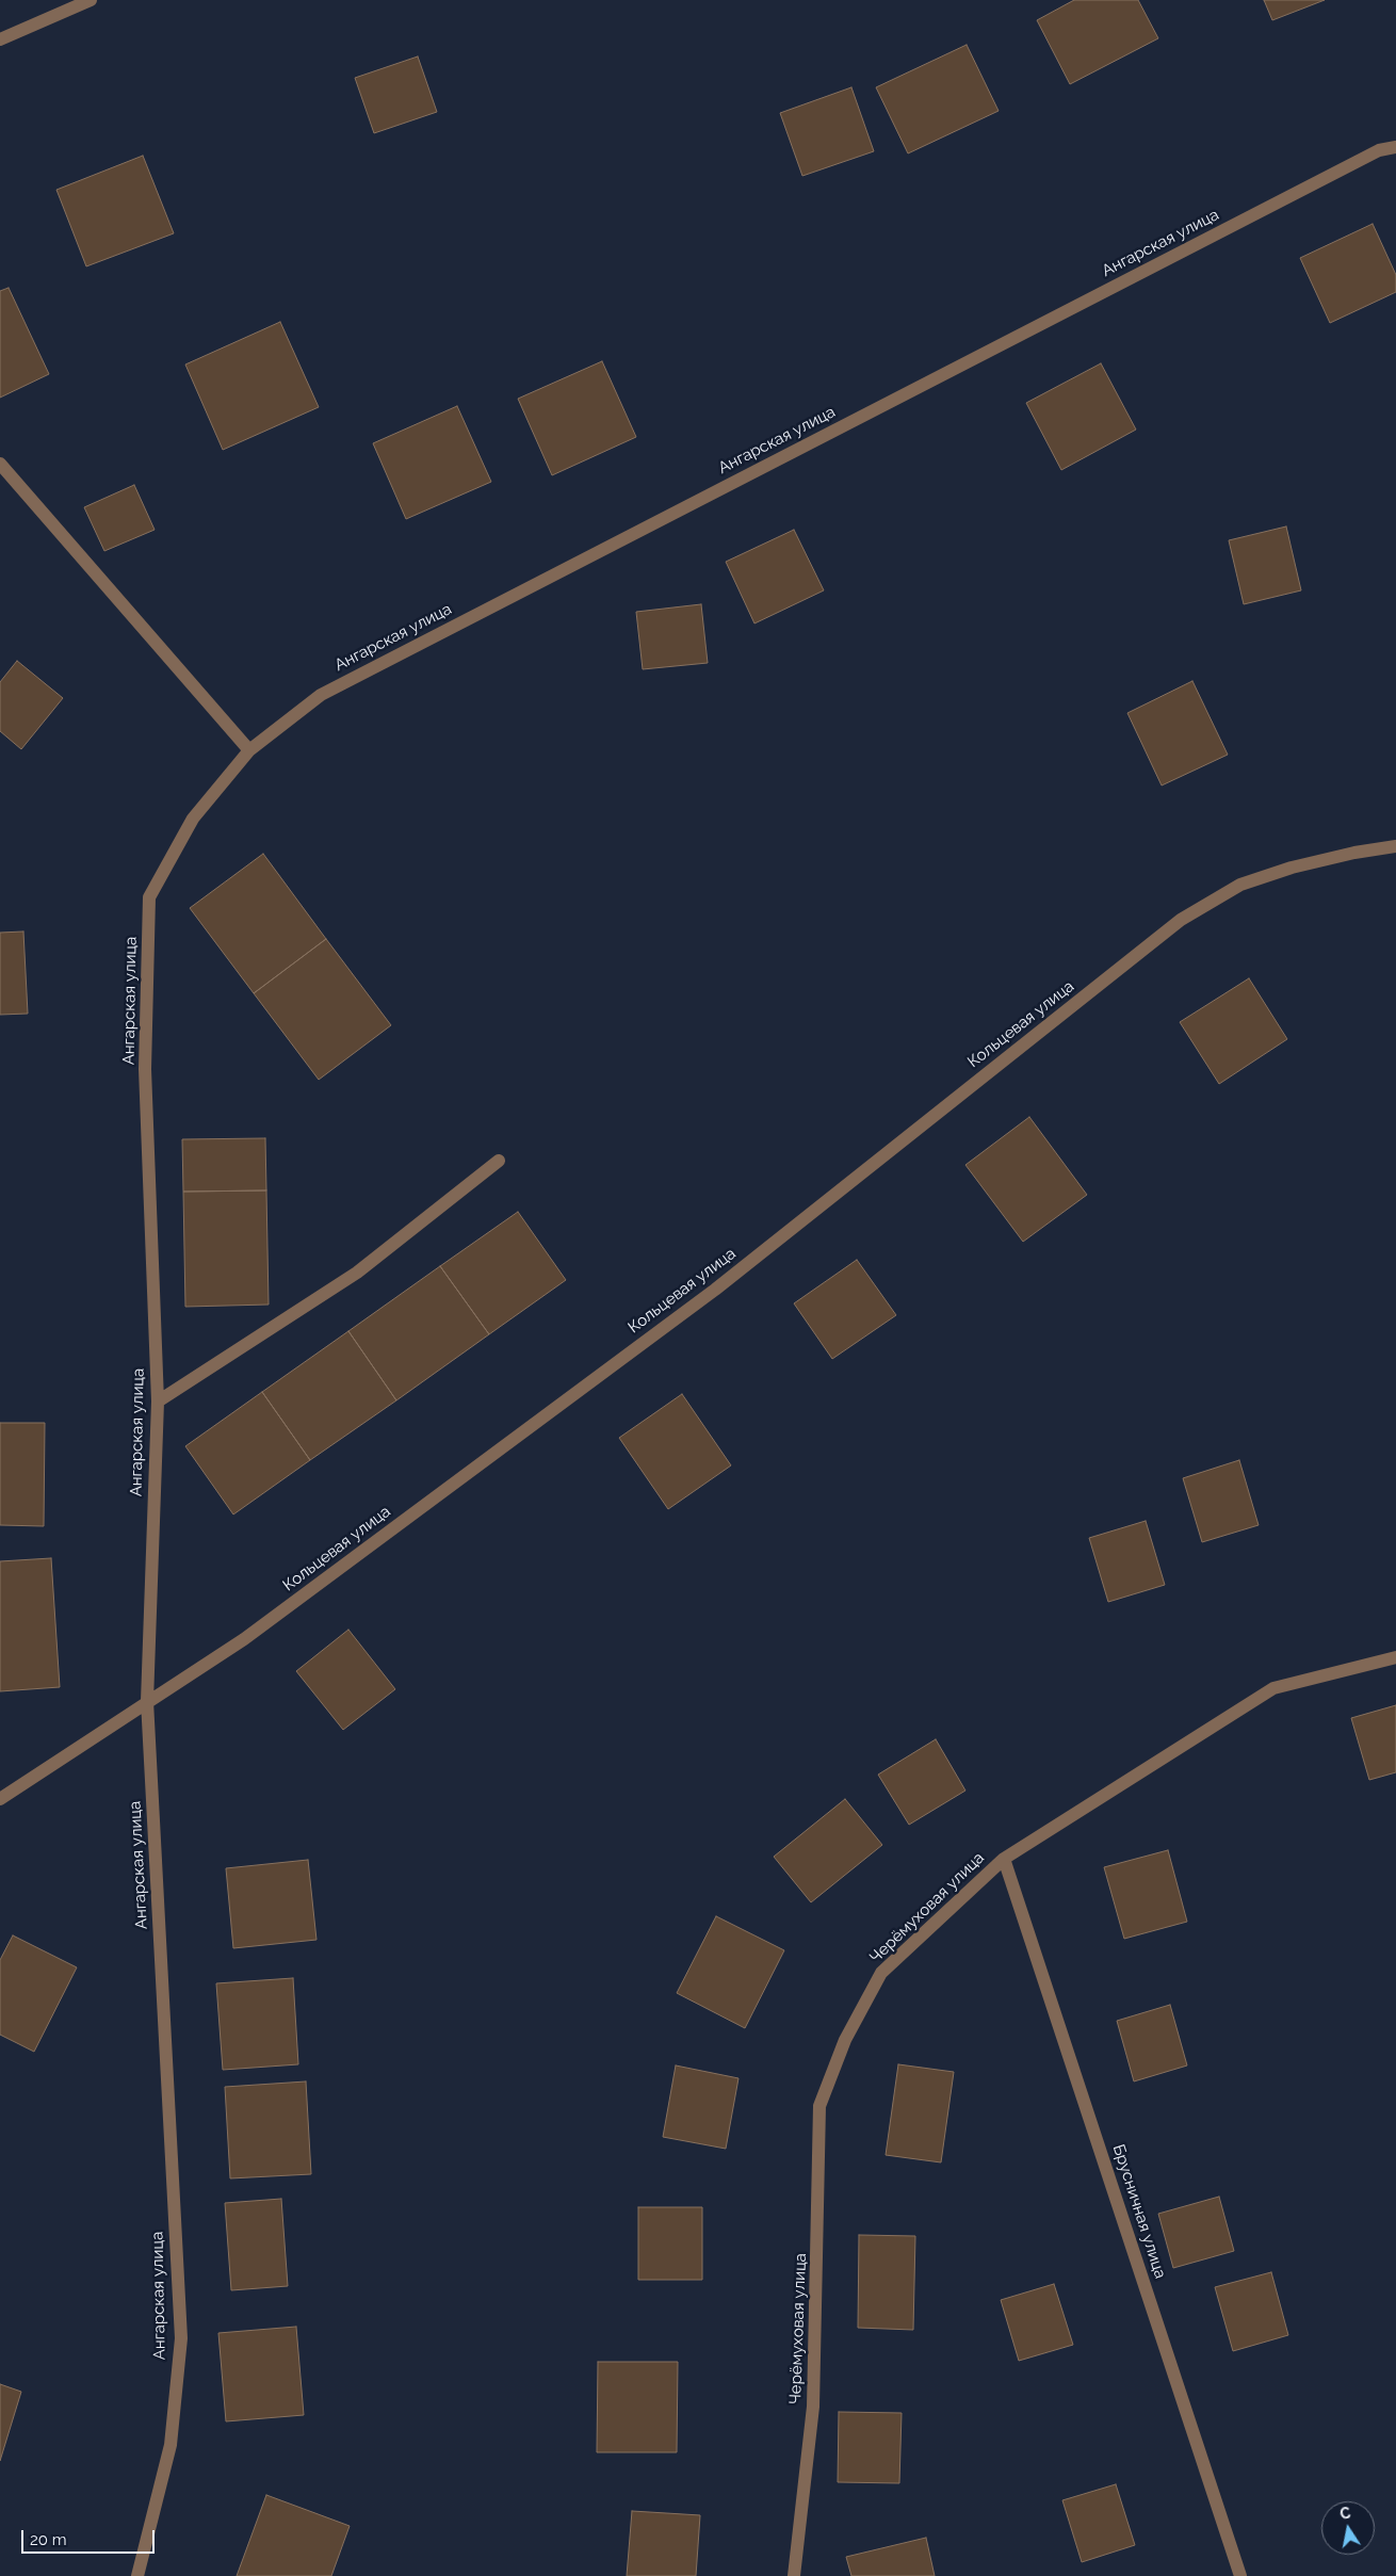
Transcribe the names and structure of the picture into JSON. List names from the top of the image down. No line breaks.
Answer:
{"streets":{"street":["Ангарская улица","Кольцевая улица","Черёмуховая улица","Брусничная улица"]},"crossings":[["Ангарская улица","Кольцевая улица"],["Черёмуховая улица","Брусничная улица"]],"scale_bar":"20 m","north":"top"}
